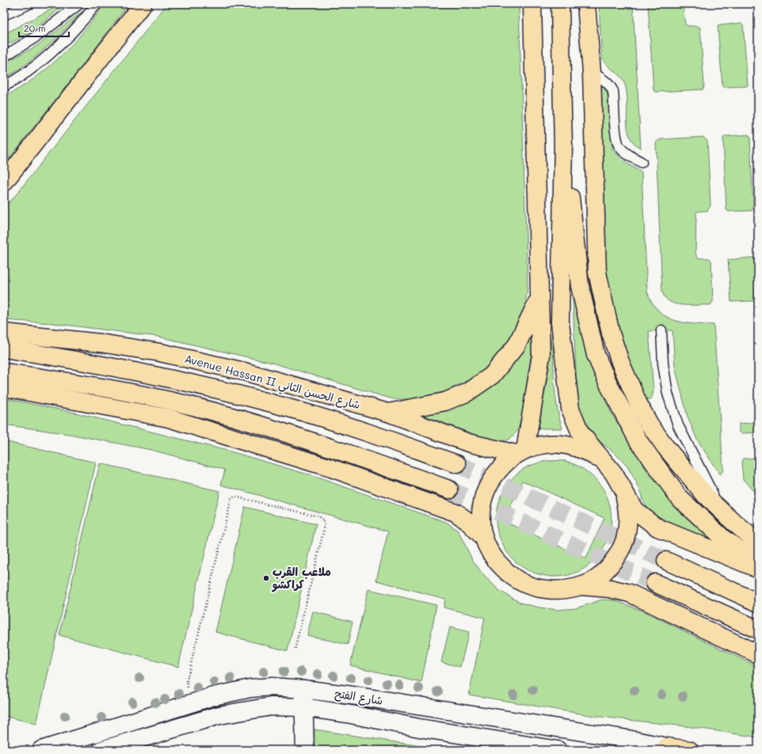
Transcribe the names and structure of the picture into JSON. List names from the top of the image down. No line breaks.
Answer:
{"streets":{"main road":["Avenue Hassan II شارع الحسن الثاني"],"street":["شارع الفتح"]},"places":["ملاعب القرب كراكشو"],"scale_bar":"20 m"}
